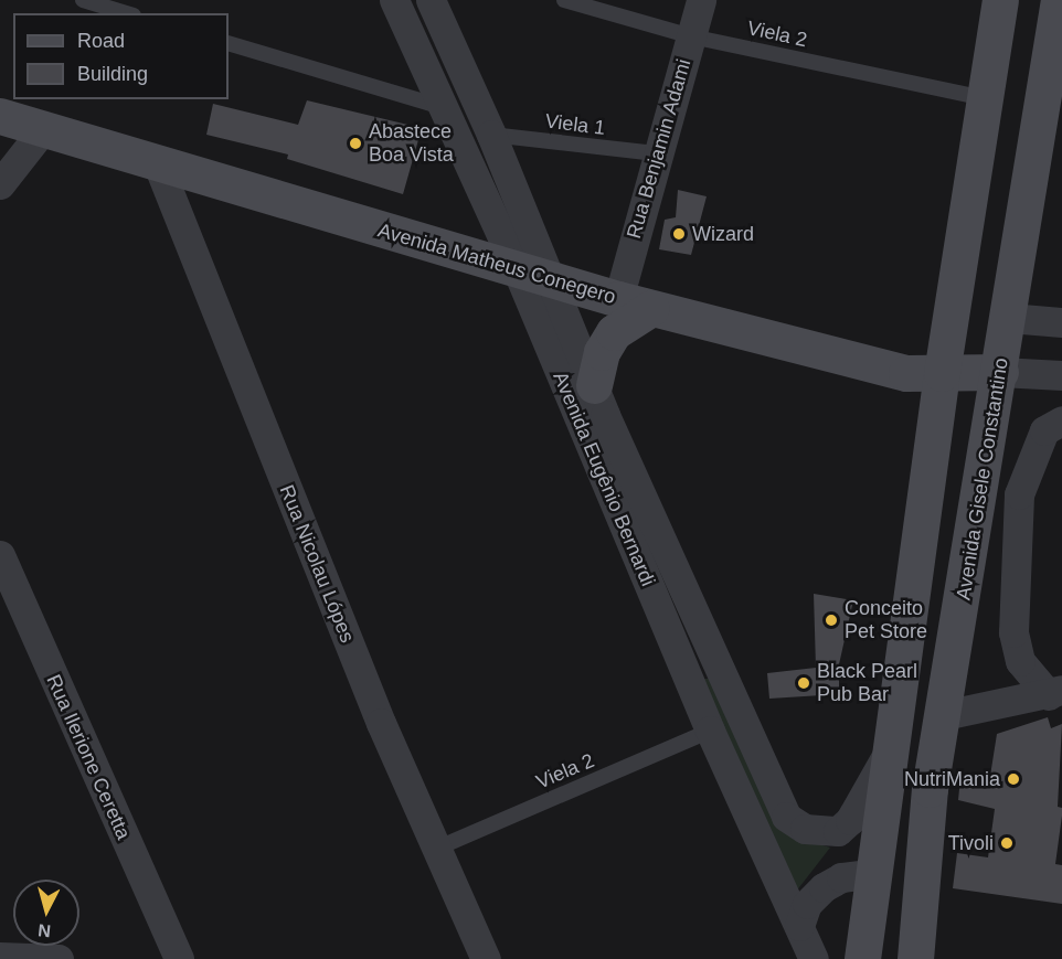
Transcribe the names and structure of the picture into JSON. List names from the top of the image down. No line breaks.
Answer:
{"streets":{"main road":["Avenida Matheus Conegero","Avenida Gisele Constantino"],"street":["Rua Benjamin Adami","Avenida Eugênio Bernardi","Rua Nicolau Lópes","Rua Ilerione Ceretta"],"lane":["Viela 2","Viela 1"]},"crossings":[["Viela 2","Rua Benjamin Adami"],["Viela 2","Avenida Eugênio Bernardi"],["Viela 2","Rua Nicolau Lópes"],["Viela 1","Rua Benjamin Adami"],["Viela 1","Avenida Eugênio Bernardi"],["Rua Benjamin Adami","Avenida Matheus Conegero"],["Avenida Matheus Conegero","Avenida Eugênio Bernardi"],["Avenida Matheus Conegero","Avenida Gisele Constantino"],["Avenida Matheus Conegero","Rua Nicolau Lópes"]],"places":["Abastece Boa Vista","Wizard","Conceito Pet Store","Black Pearl Pub Bar","NutriMania","Tivoli"],"legend":["Road","Building"],"north":"bottom"}
